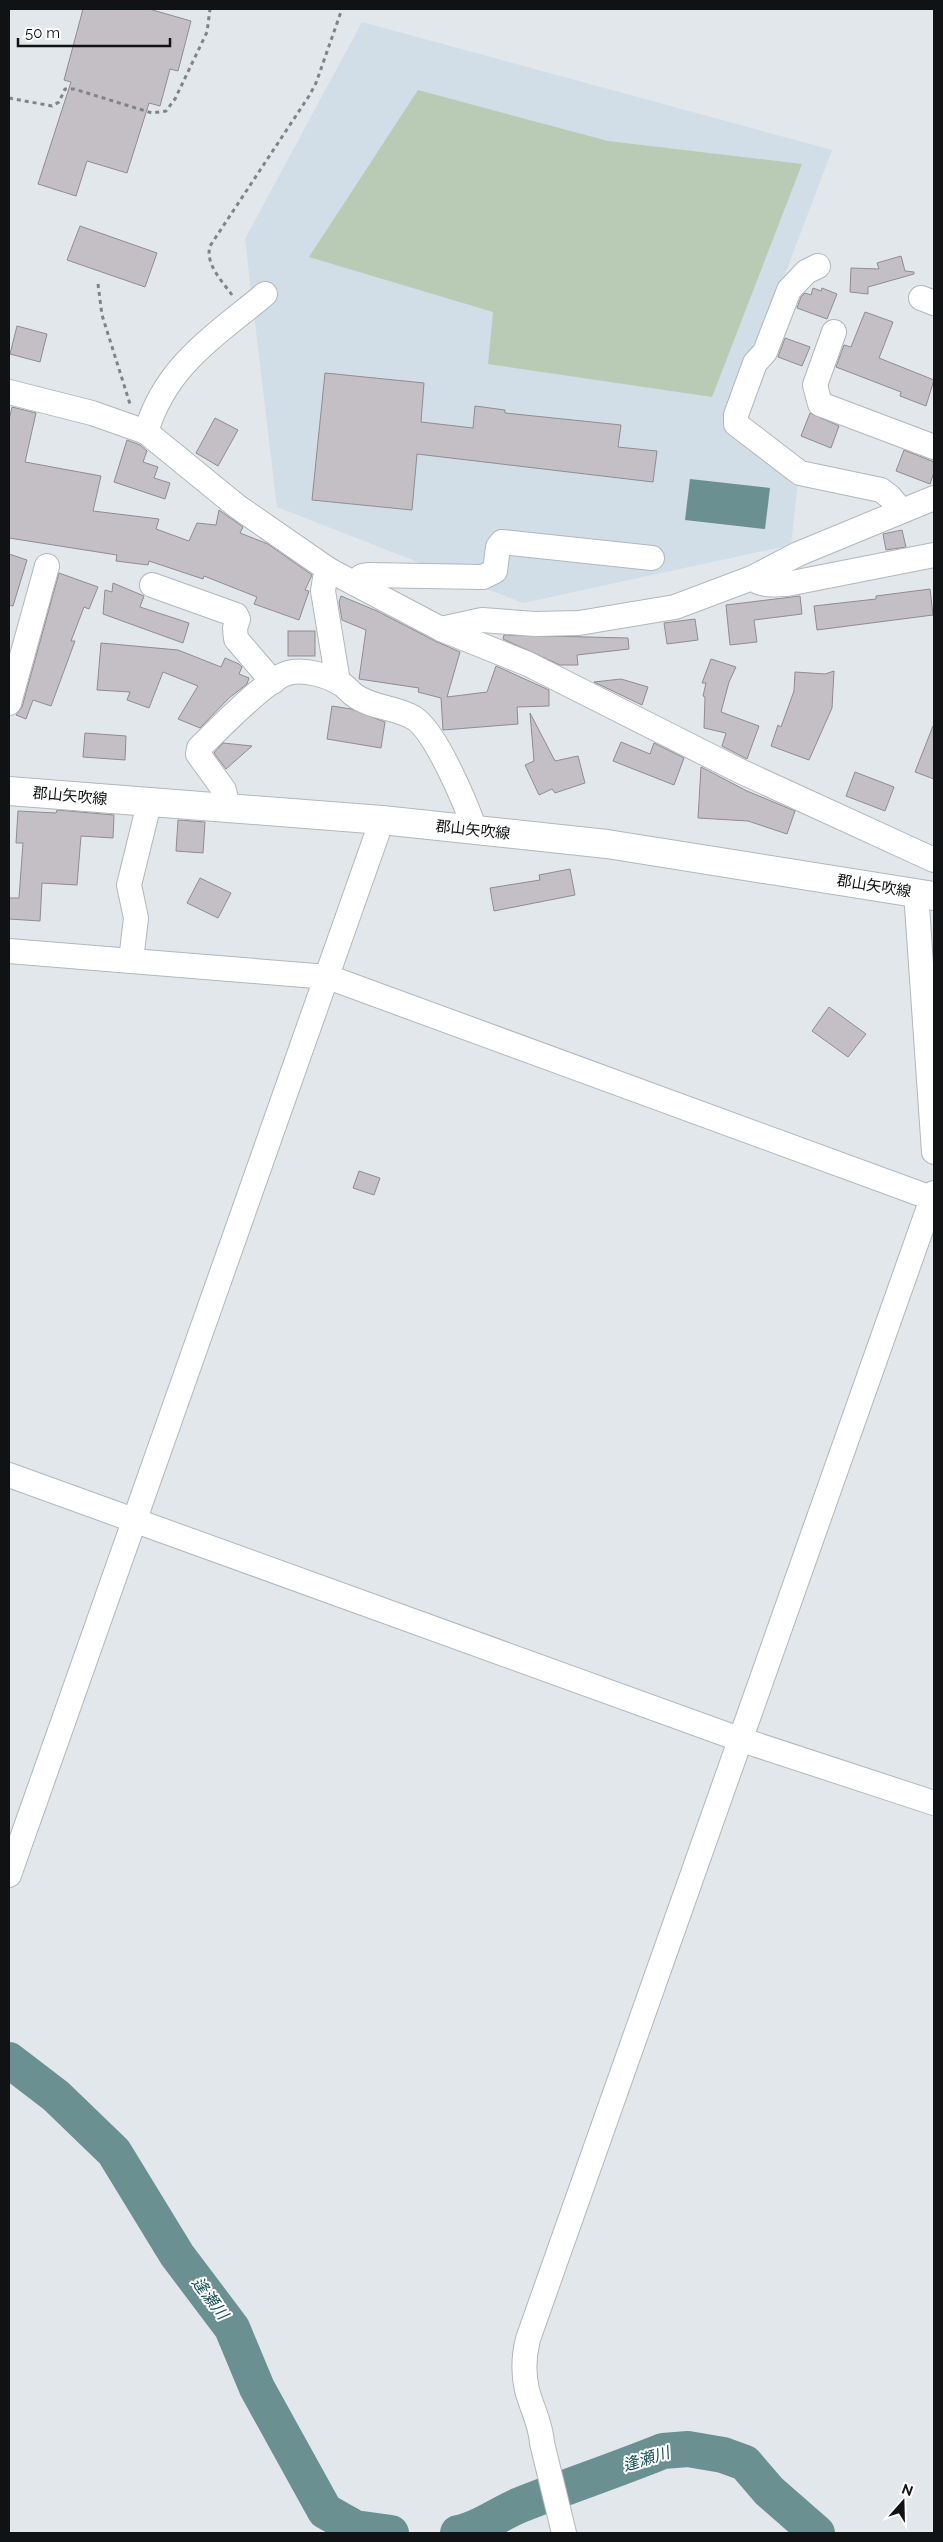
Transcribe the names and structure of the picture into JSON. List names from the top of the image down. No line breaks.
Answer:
{"streets":{"main road":["郡山矢吹線"]},"water":["逢瀬川"],"scale_bar":"50 m","north":"top"}
